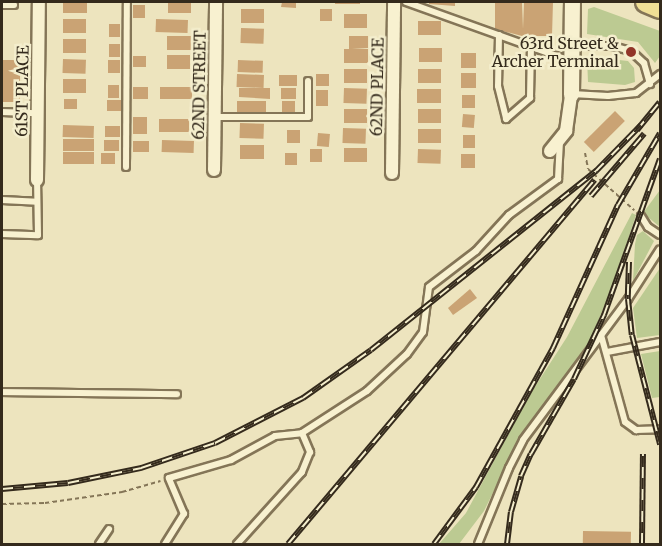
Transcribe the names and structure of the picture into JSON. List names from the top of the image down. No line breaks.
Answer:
{"streets":{"street":["62ND STREET","62ND PLACE","61ST PLACE"]},"places":["63rd Street & Archer Terminal"]}
